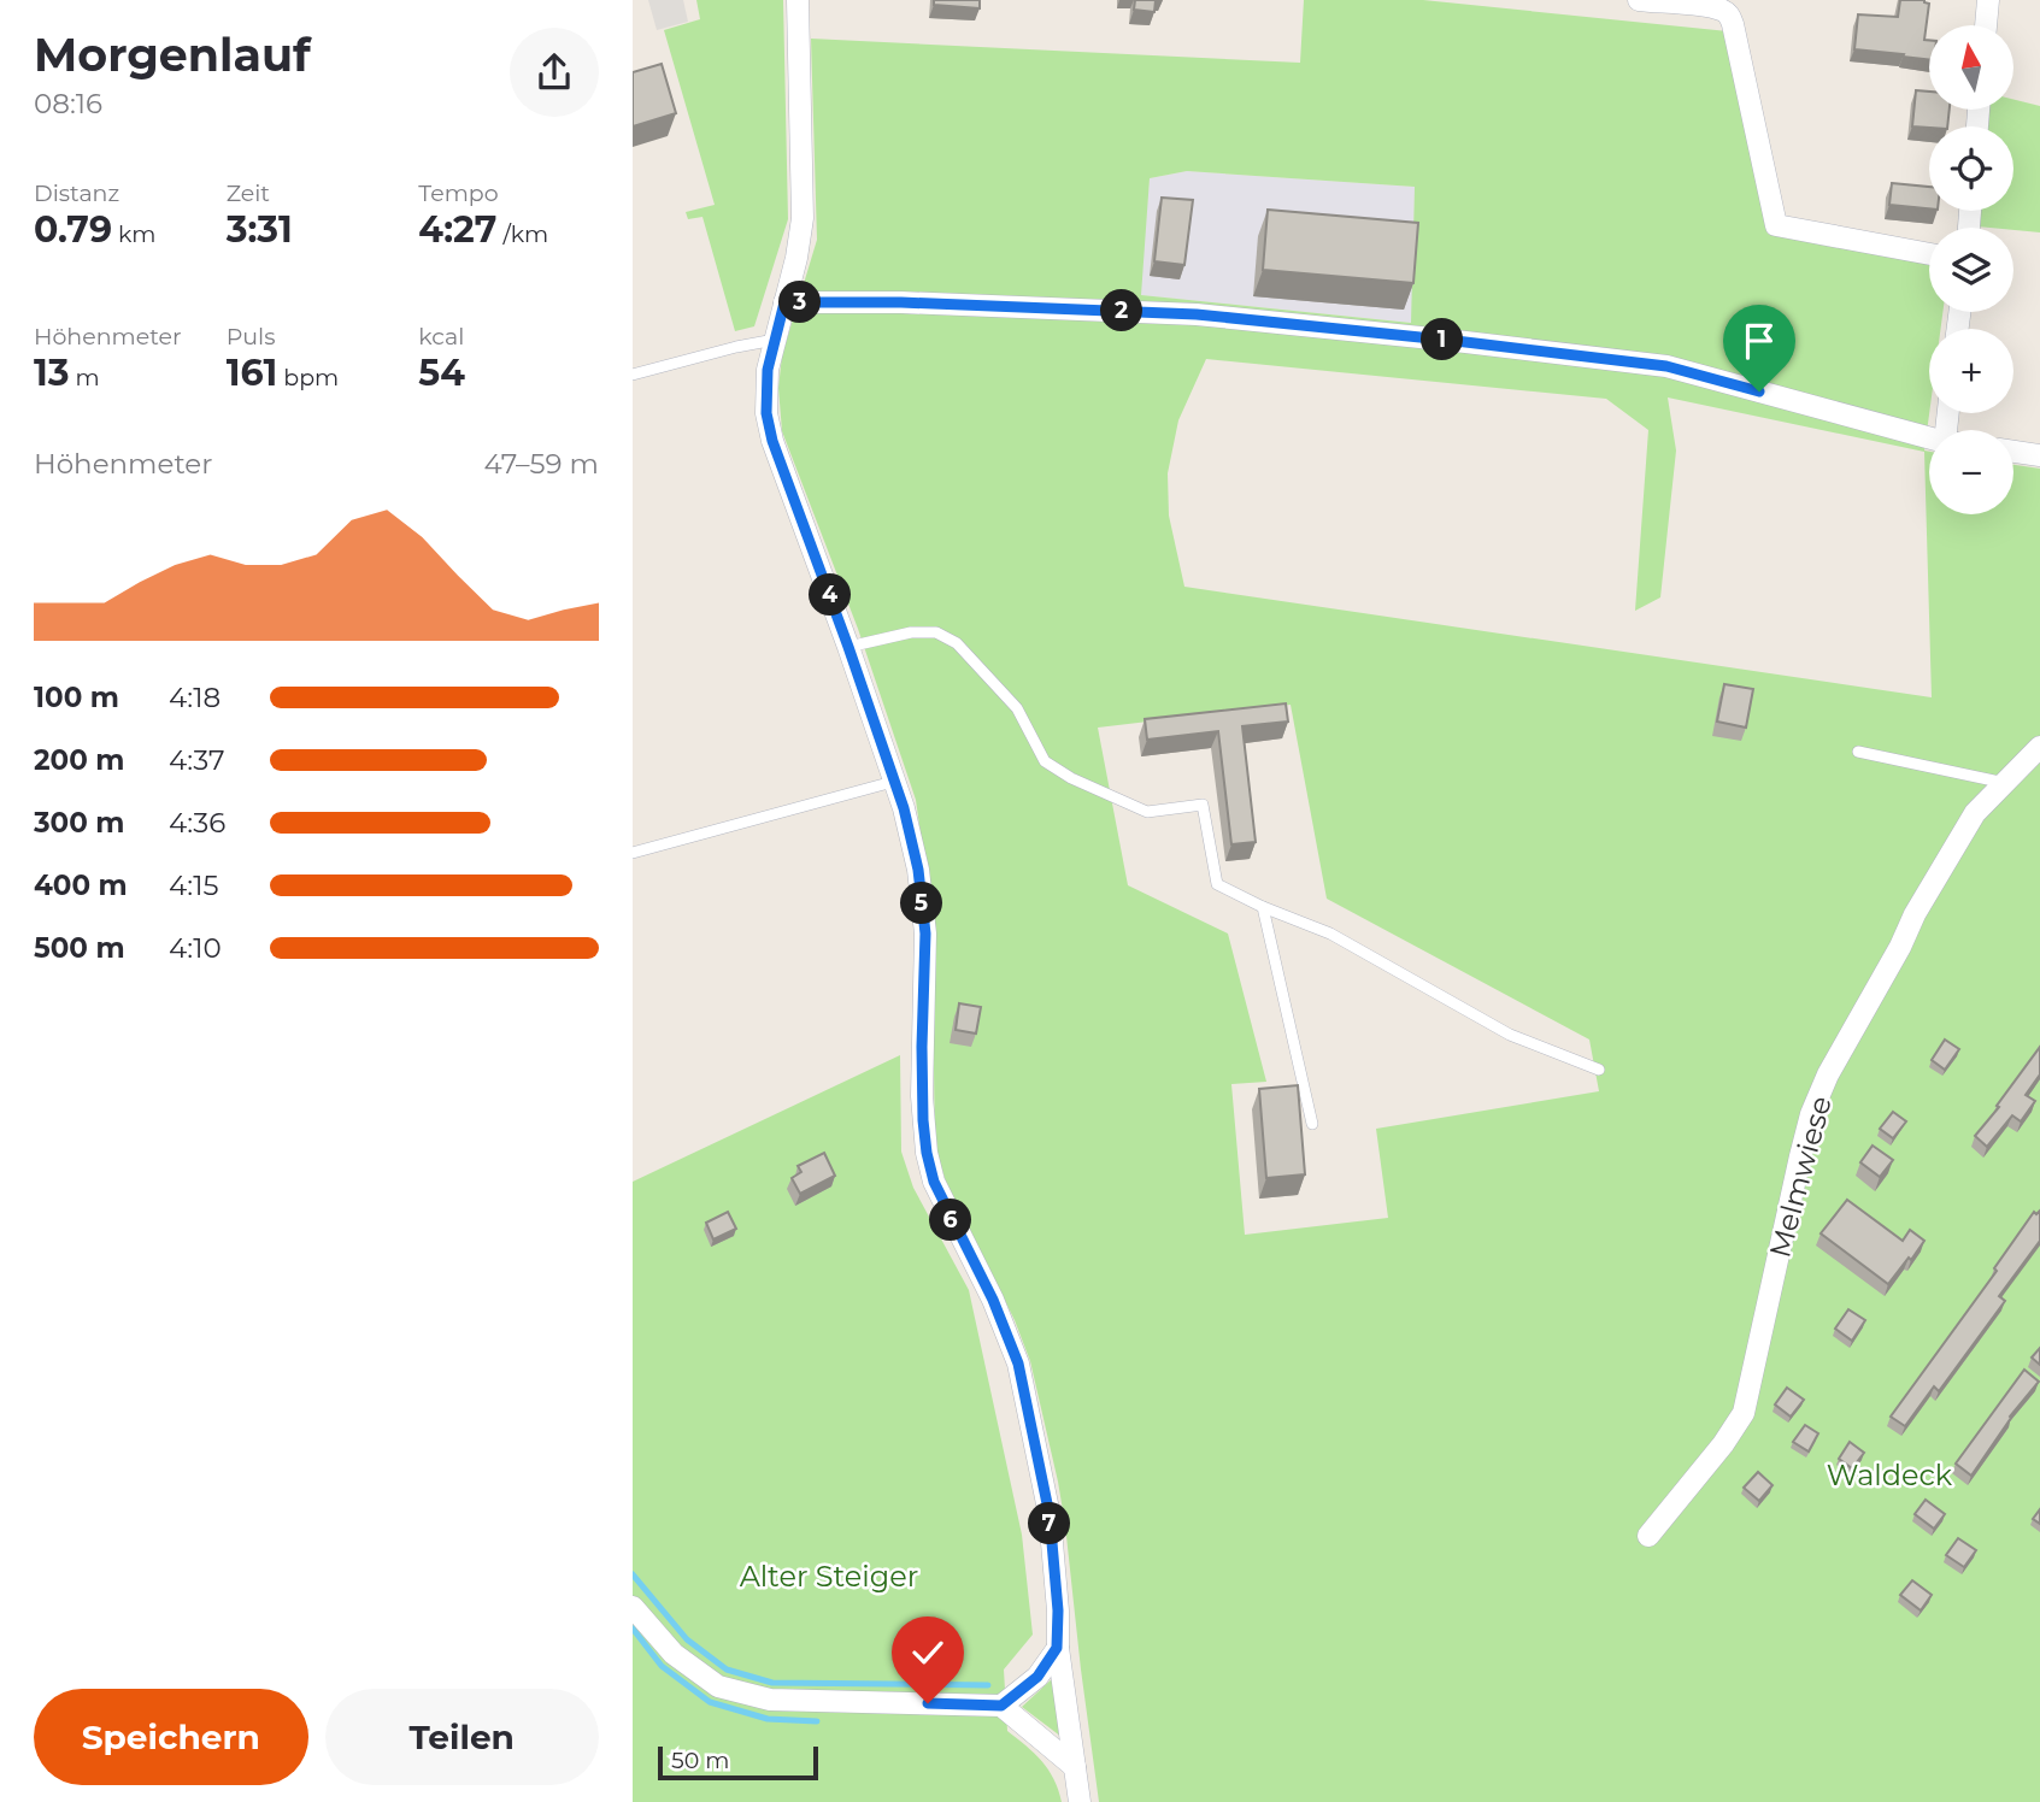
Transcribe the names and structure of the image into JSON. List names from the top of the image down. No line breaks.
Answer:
{"streets":{"street":["Melmwiese"]},"parks":["Waldeck","Alter Steiger"],"scale_bar":"50 m","north":"top","page":{"heading":["Morgenlauf","08:16"],"map_buttons":["+","−"],"stats":[["Distanz","0.79 km"],["Zeit","3:31"],["Tempo","4:27 /km"],["Höhenmeter","13 m"],["Puls","161 bpm"],["kcal","54"]],"pins":["3","2","1","4","5","6","7"],"chart":["Höhenmeter","47–59 m"],"list":[{"name":"100 m","note":"4:18"},{"name":"200 m","note":"4:37"},{"name":"300 m","note":"4:36"},{"name":"400 m","note":"4:15"},{"name":"500 m","note":"4:10"}],"buttons":["Speichern","Teilen"],"scale":"50 m"}}
